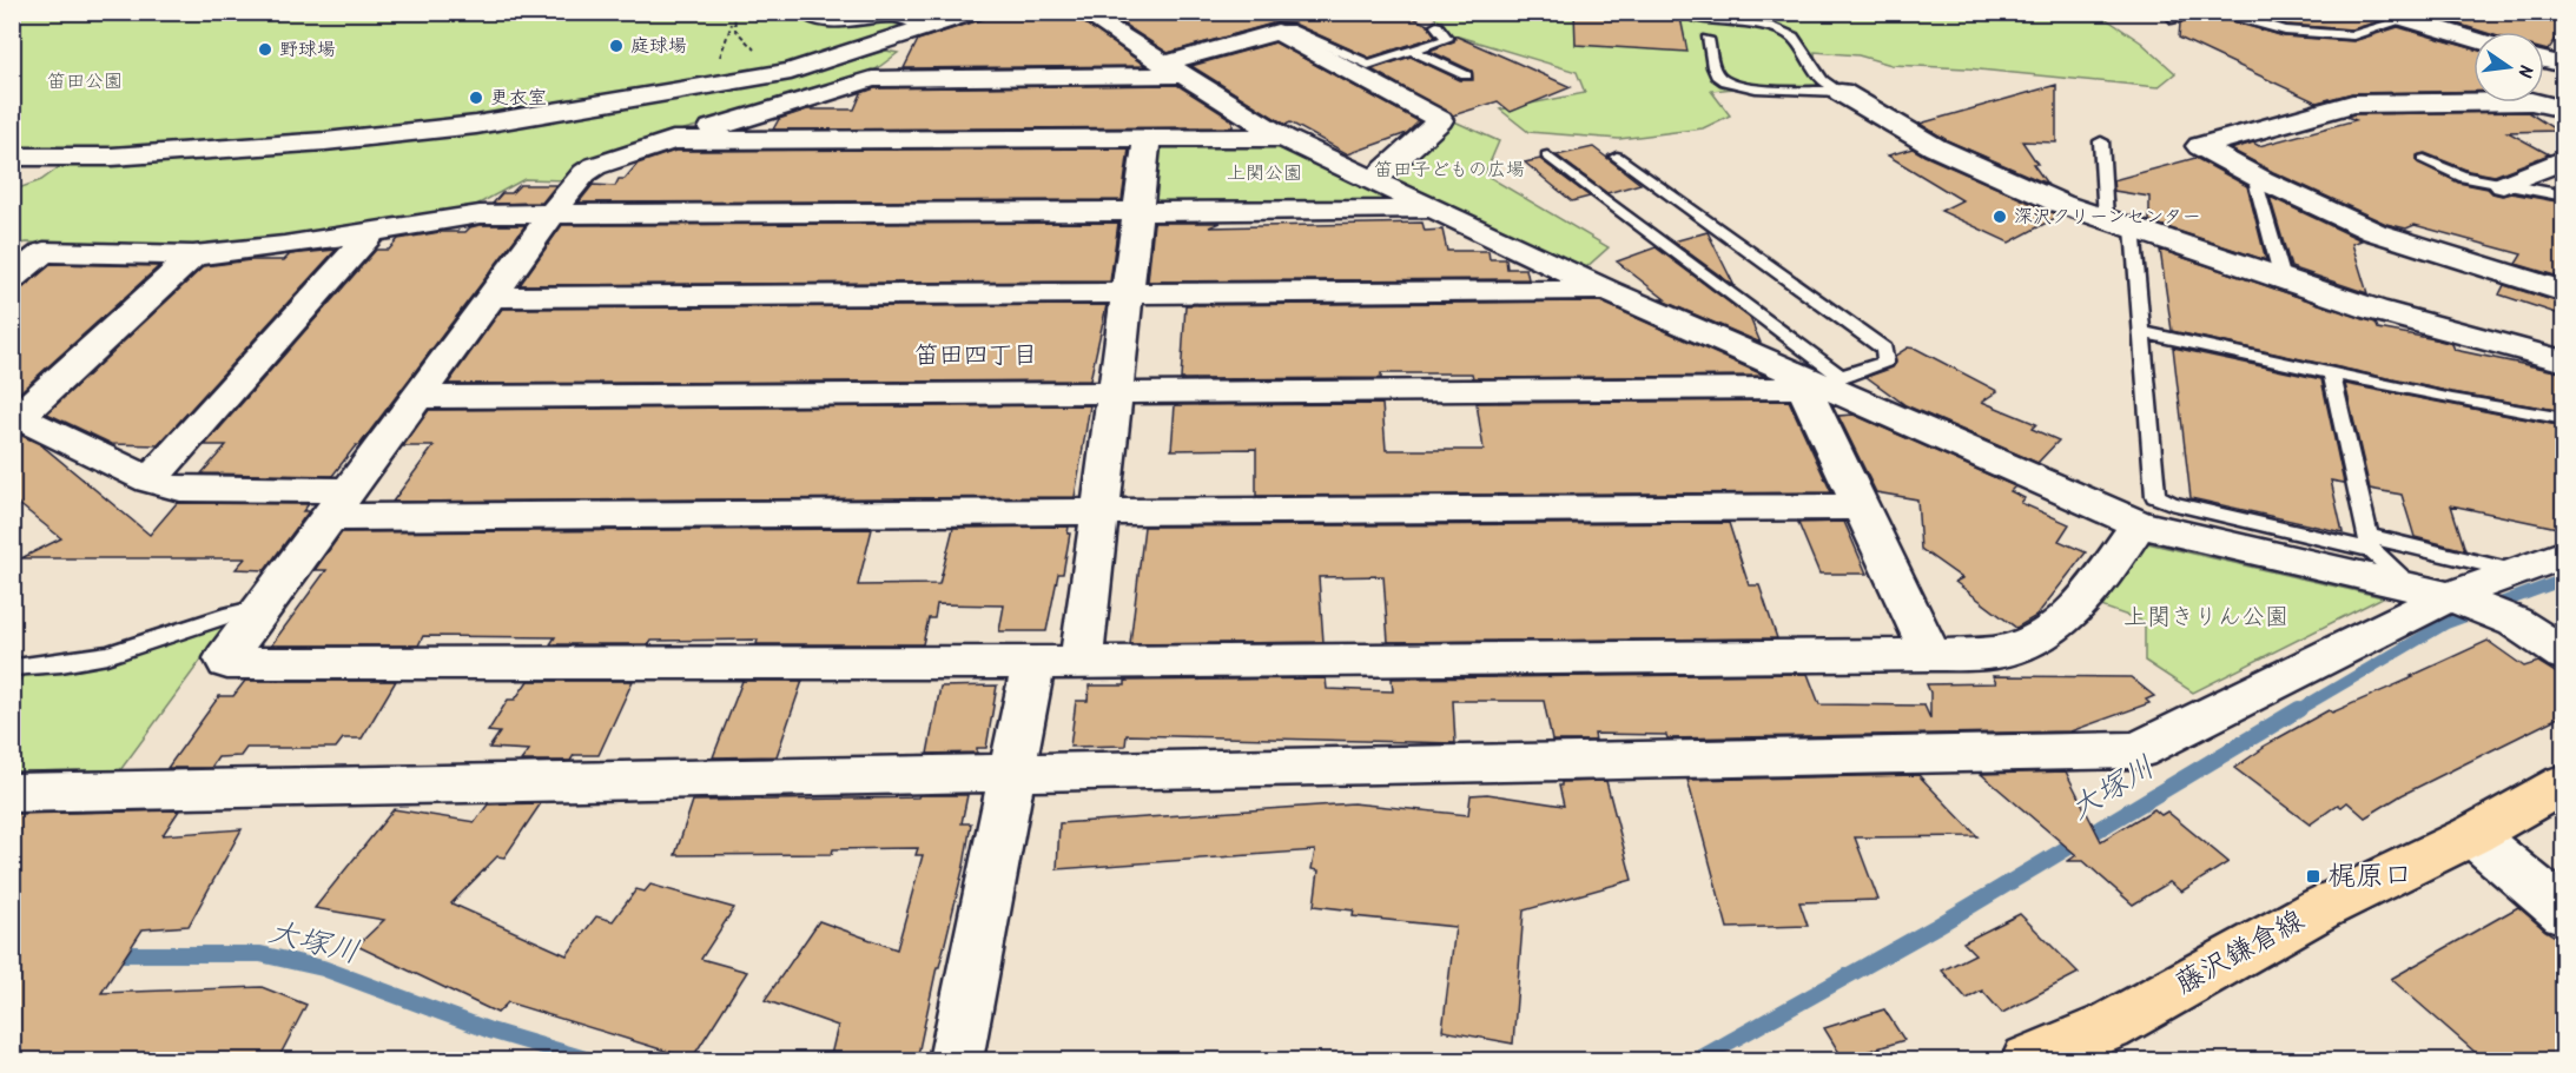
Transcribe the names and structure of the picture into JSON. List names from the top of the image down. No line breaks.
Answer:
{"streets":{"main road":["藤沢鎌倉線"]},"districts":["笛田四丁目"],"water":["大塚川"],"parks":["笛田公園","笛田子どもの広場","上関公園","上関きりん公園"],"places":{"other":["庭球場","野球場","更衣室","深沢クリーンセンター"],"transit":["梶原口"]},"north":"right"}
